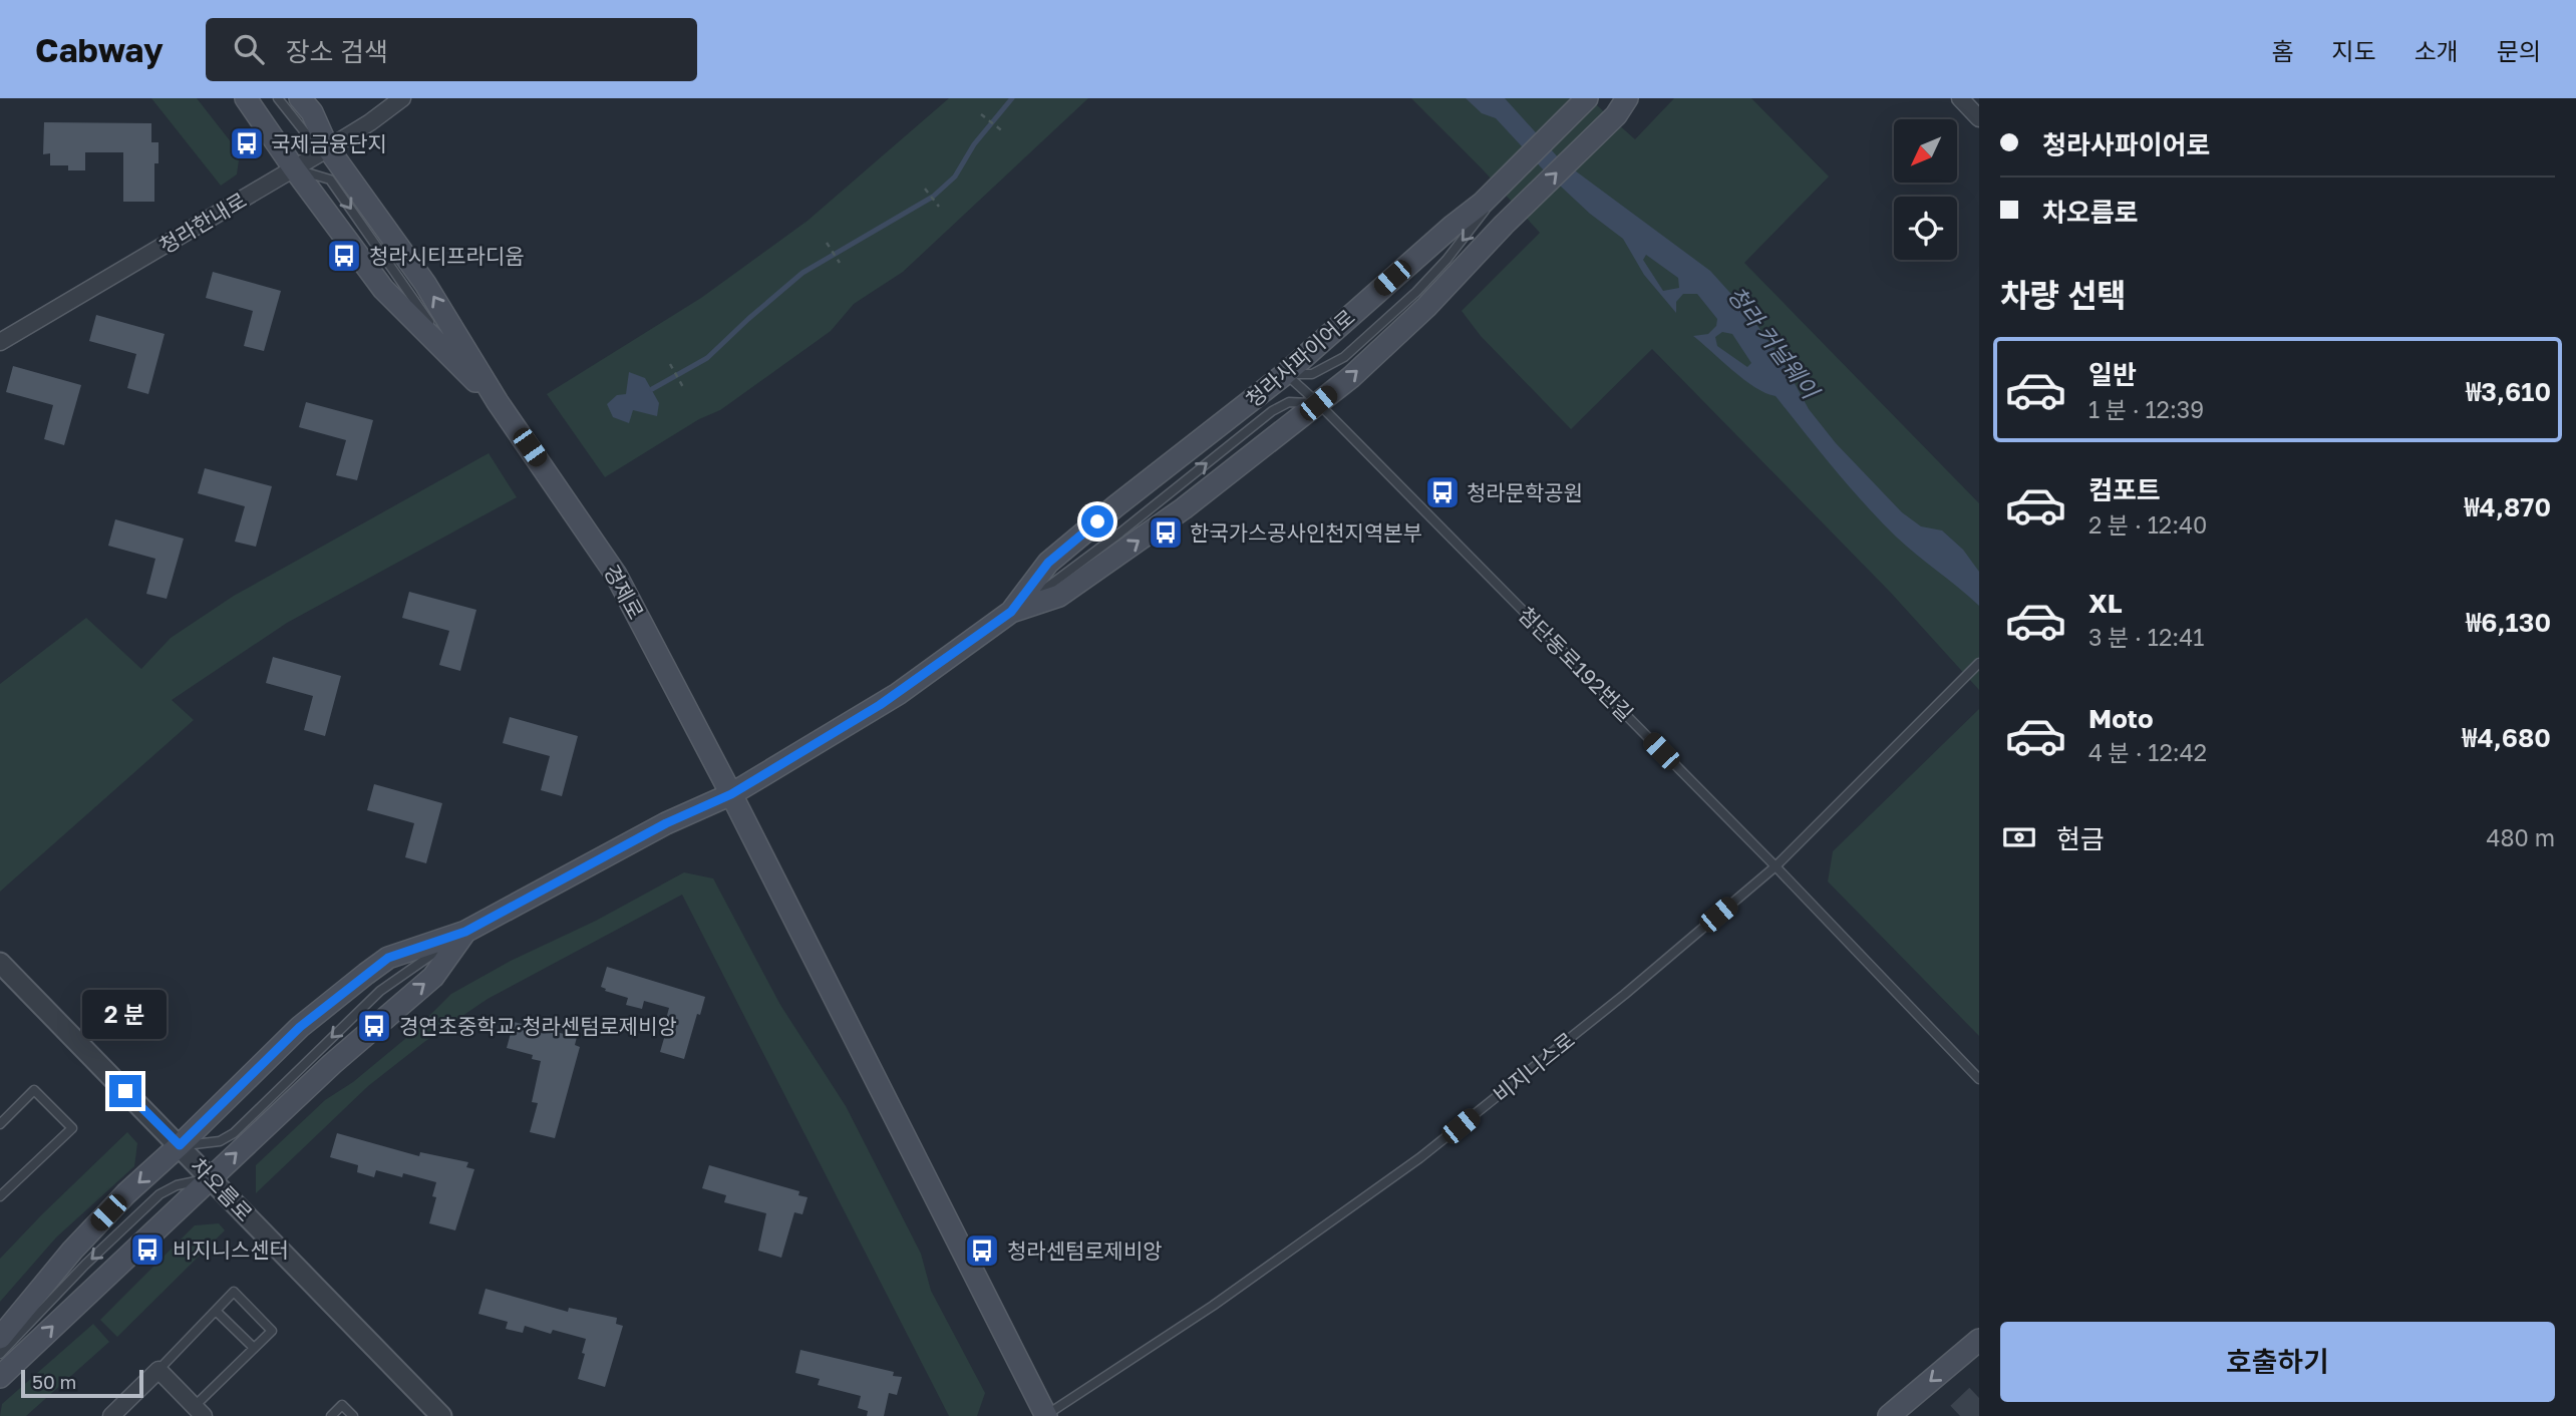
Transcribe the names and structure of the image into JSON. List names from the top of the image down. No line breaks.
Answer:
{"streets":{"main road":["청라사파이어로","경제로"],"street":["청라한내로","차오름로"],"lane":["첨단동로192번길","비지니스로"]},"crossings":[["청라한내로","경제로"],["청라사파이어로","첨단동로192번길"],["경제로","비지니스로"],["첨단동로192번길","비지니스로"]],"water":["청라 커널웨이"],"places":{"bus stop":["국제금융단지","청라시티프라디움","청라문학공원","한국가스공사인천지역본부","경연초중학교·청라센텀로제비앙","비지니스센터","청라센텀로제비앙"]},"scale_bar":"50 m","north":"bottom left","page":{"header":"Cabway","search":"장소 검색","nav":["홈","지도","소개","문의"],"banner":["청라사파이어로","차오름로"],"heading":"차량 선택","list":[{"name":"일반","note":"1 분 · 12:39","value":"₩3,610"},{"name":"컴포트","note":"2 분 · 12:40","value":"₩4,870"},{"name":"XL","note":"3 분 · 12:41","value":"₩6,130"},{"name":"Moto","note":"4 분 · 12:42","value":"₩4,680"}],"pay":["현금","480 m"],"bubble":"2 분","buttons":"호출하기","scale":"50 m"}}
